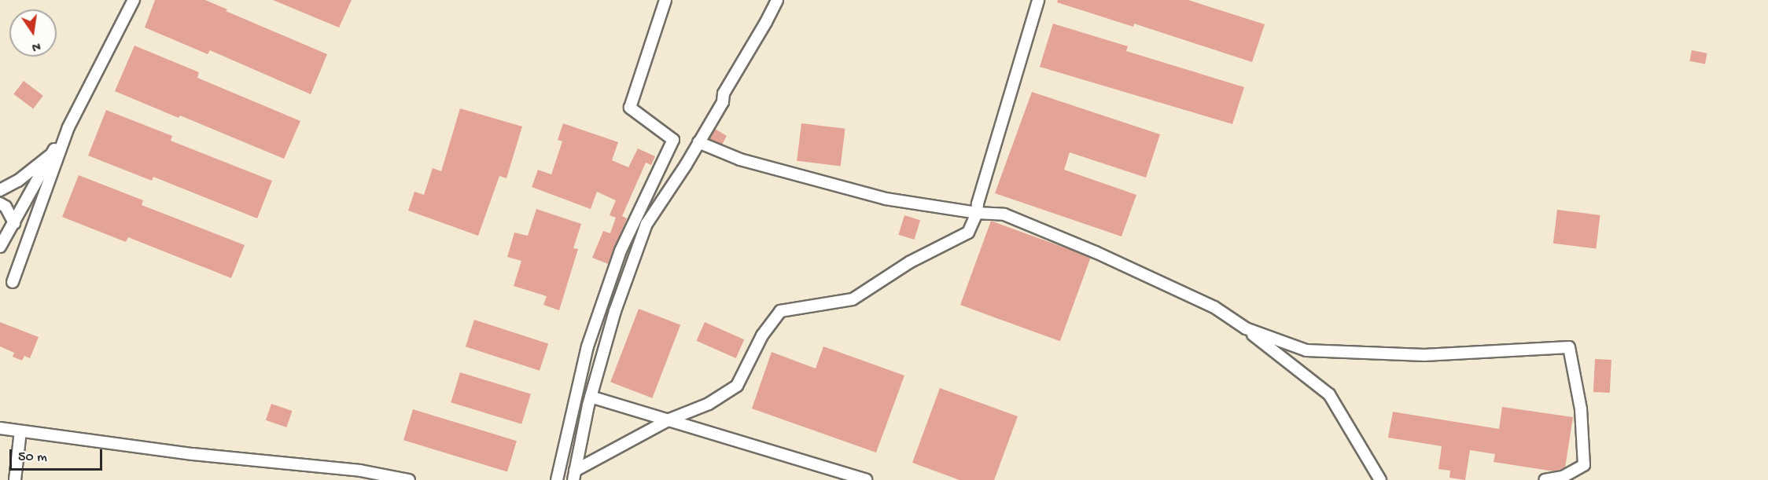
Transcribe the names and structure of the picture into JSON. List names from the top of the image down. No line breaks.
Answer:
{"scale_bar":"50 m","north":"bottom"}
